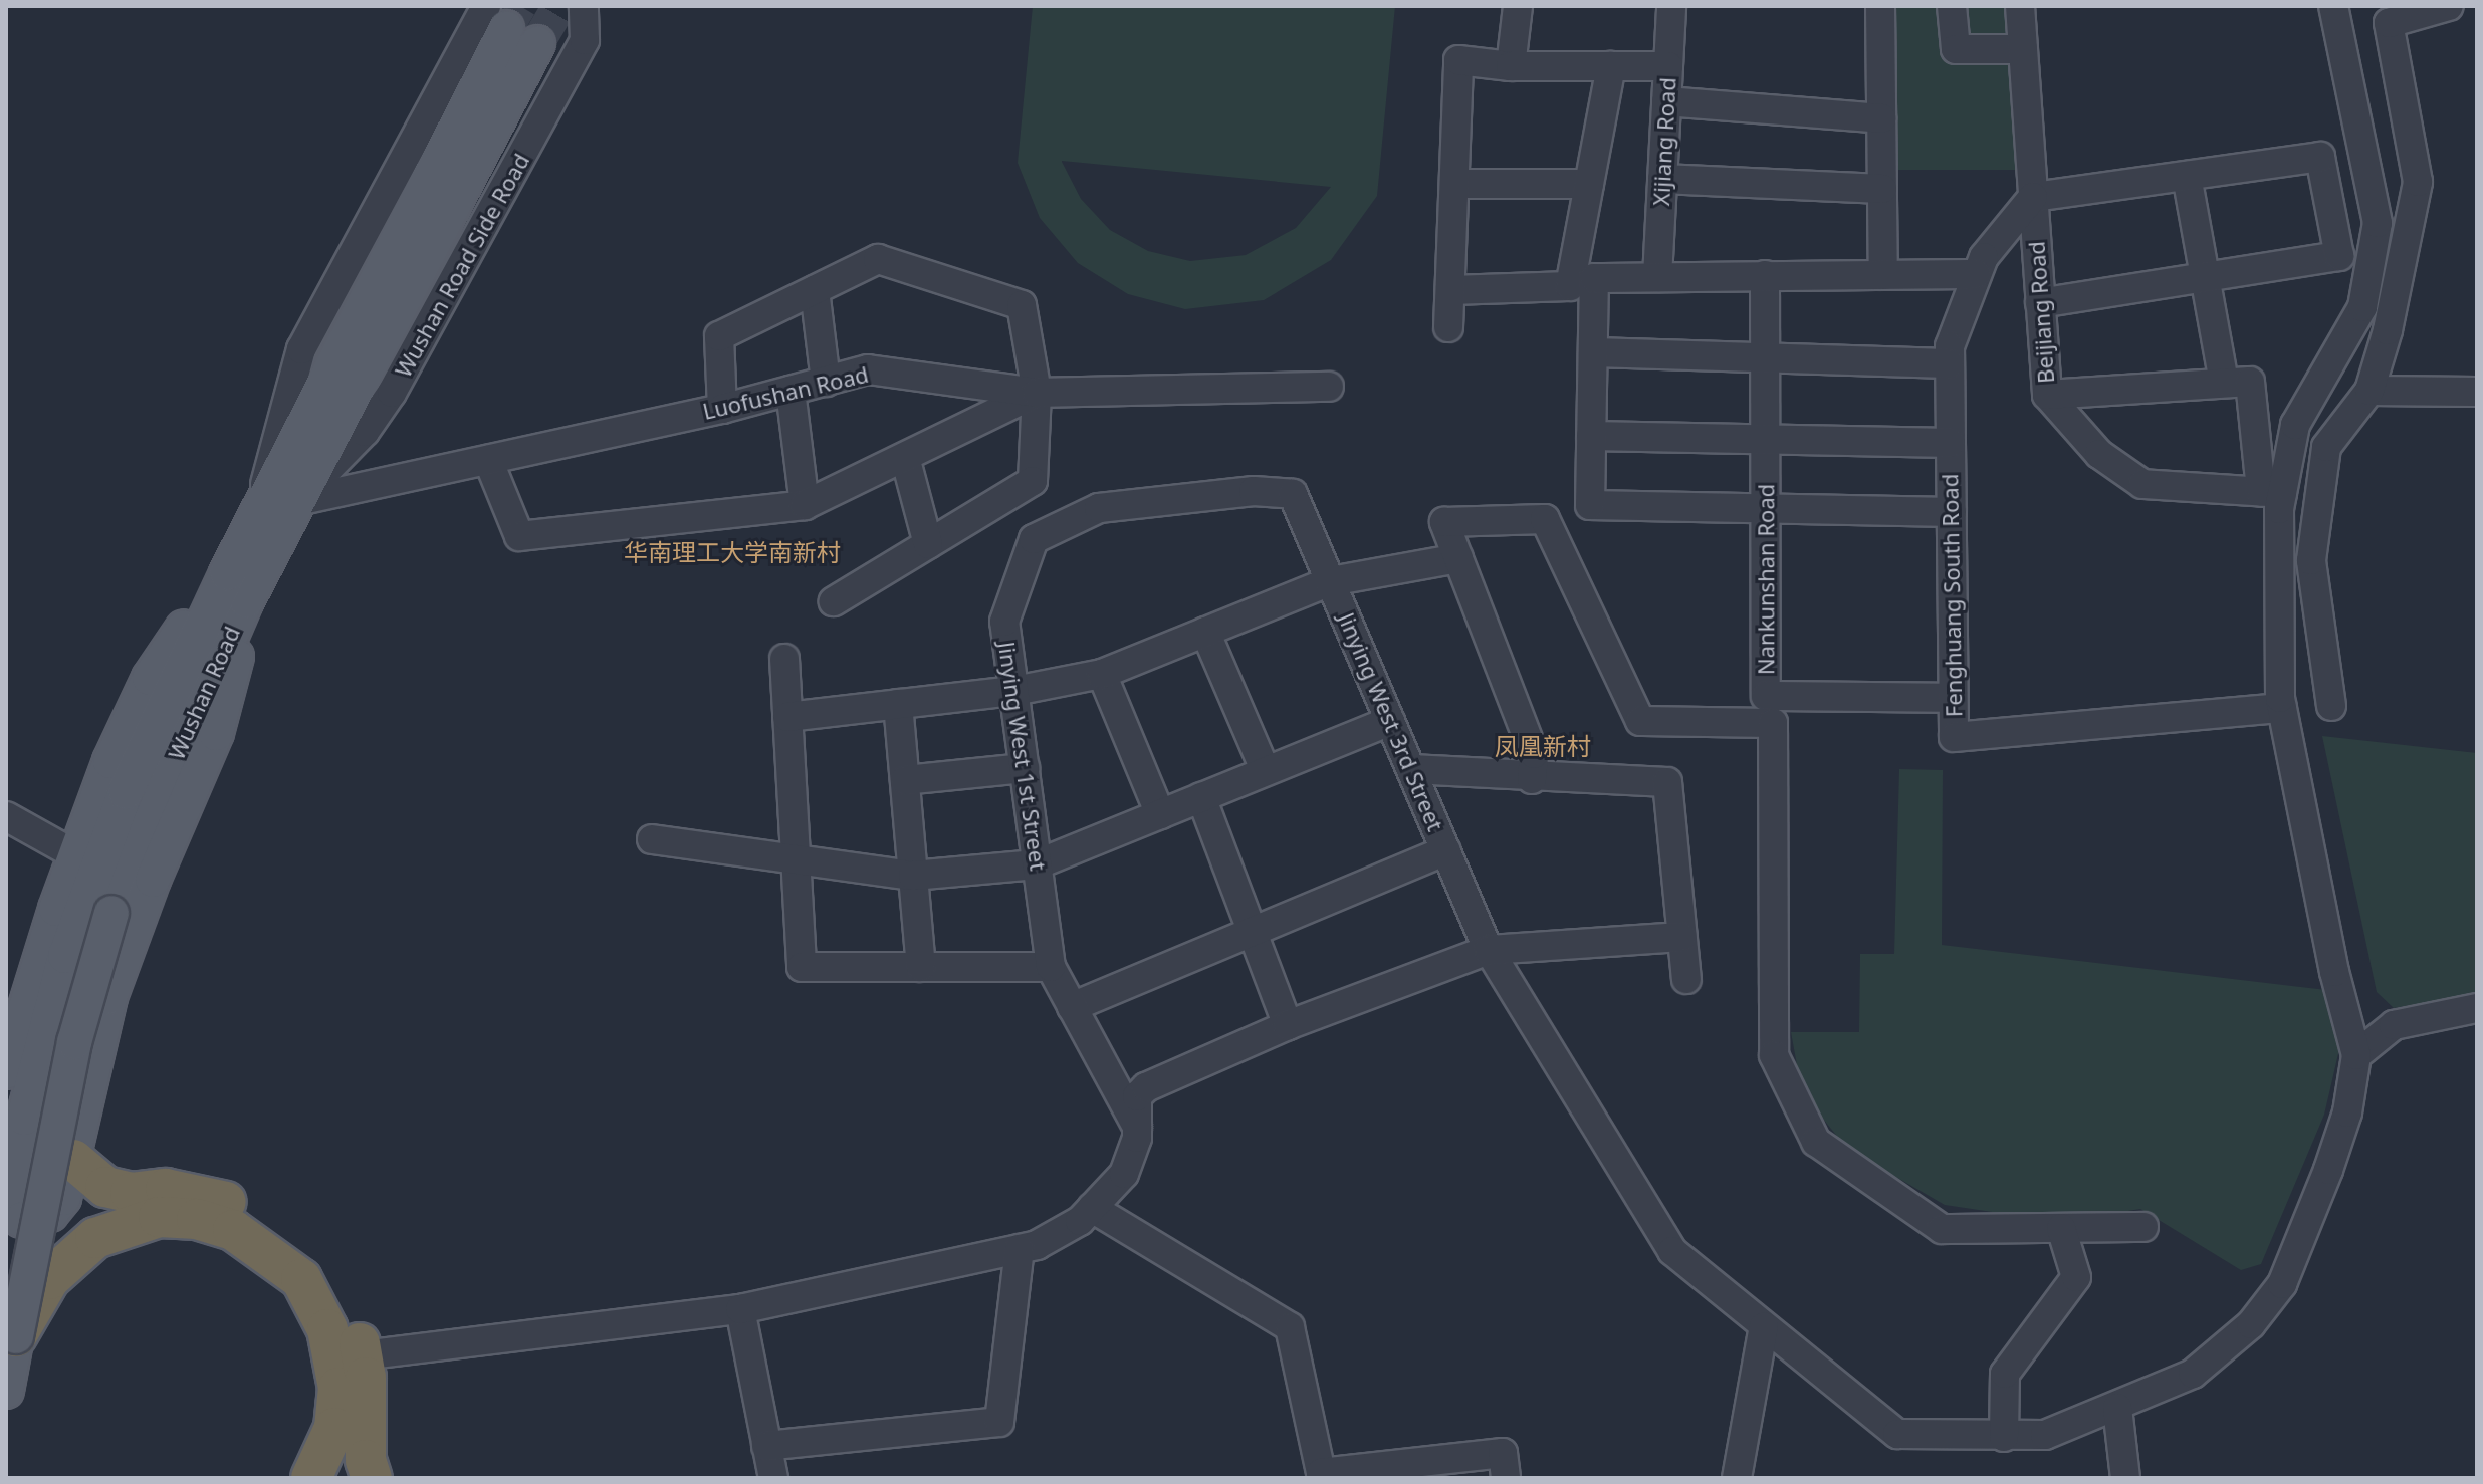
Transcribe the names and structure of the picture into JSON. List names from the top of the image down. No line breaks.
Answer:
{"streets":{"main road":["Wushan Road"],"street":["Xijiang Road","Wushan Road Side Road","Beijiang Road","Luofushan Road","Nankunshan Road","Fenghuang South Road","Jinying West 3rd Street","Jinying West 1st Street"]},"crossings":[["Wushan Road Side Road","Luofushan Road"],["Wushan Road Side Road","Wushan Road"],["Beijiang Road","Fenghuang South Road"],["Luofushan Road","Wushan Road"],["Nankunshan Road","Fenghuang South Road"],["Jinying West 3rd Street","Jinying West 1st Street"]],"districts":["华南理工大学南新村","凤凰新村"]}
